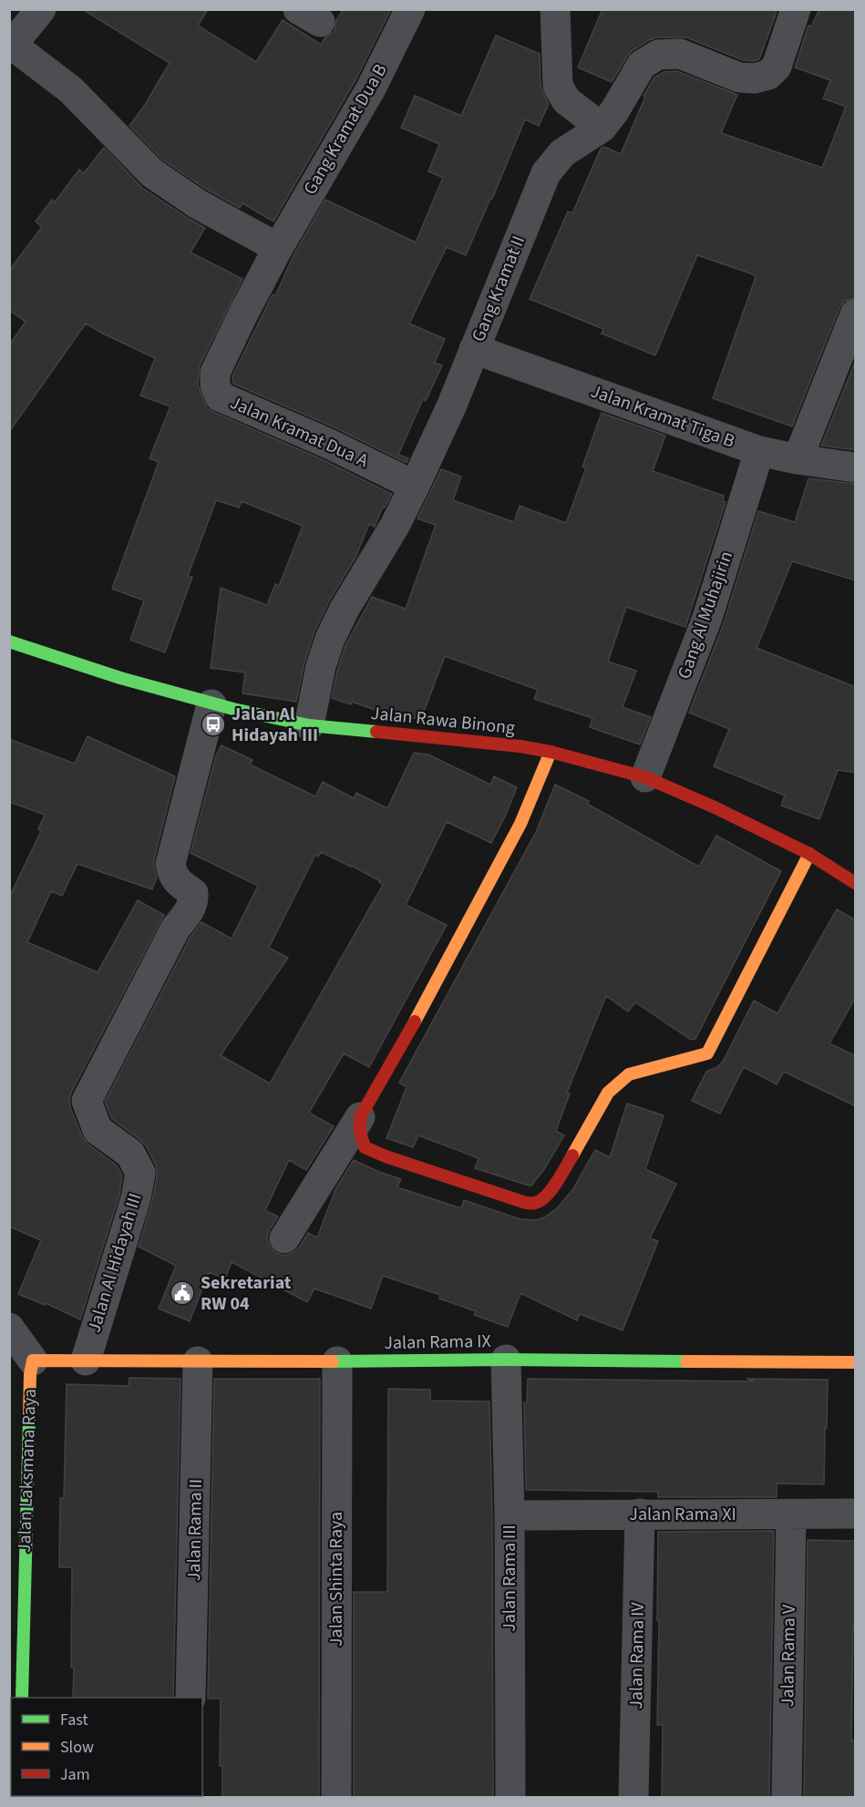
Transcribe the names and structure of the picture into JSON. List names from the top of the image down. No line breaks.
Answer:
{"streets":{"street":["Gang Kramat Dua B","Gang Kramat II","Jalan Kramat Tiga B","Jalan Kramat Dua A","Gang Al Muhajirin","Jalan Rawa Binong","Jalan Al Hidayah III","Jalan Rama IX","Jalan Laksmana Raya","Jalan Rama XI","Jalan Rama II","Jalan Rama III","Jalan Shinta Raya","Jalan Rama IV","Jalan Rama V"]},"crossings":[["Gang Kramat Dua B","Jalan Kramat Dua A"],["Gang Kramat II","Jalan Kramat Tiga B"],["Gang Kramat II","Jalan Kramat Dua A"],["Gang Kramat II","Jalan Rawa Binong"],["Jalan Kramat Tiga B","Gang Al Muhajirin"],["Gang Al Muhajirin","Jalan Rawa Binong"],["Jalan Rawa Binong","Jalan Al Hidayah III"],["Jalan Al Hidayah III","Jalan Rama IX"],["Jalan Rama IX","Jalan Laksmana Raya"],["Jalan Rama IX","Jalan Rama II"],["Jalan Rama IX","Jalan Rama III"],["Jalan Rama IX","Jalan Shinta Raya"],["Jalan Rama XI","Jalan Rama III"],["Jalan Rama XI","Jalan Rama IV"],["Jalan Rama XI","Jalan Rama V"]],"places":{"bus stop":["Jalan Al Hidayah III"],"public building":["Sekretariat RW 04"]},"legend":["Fast","Slow","Jam"]}
